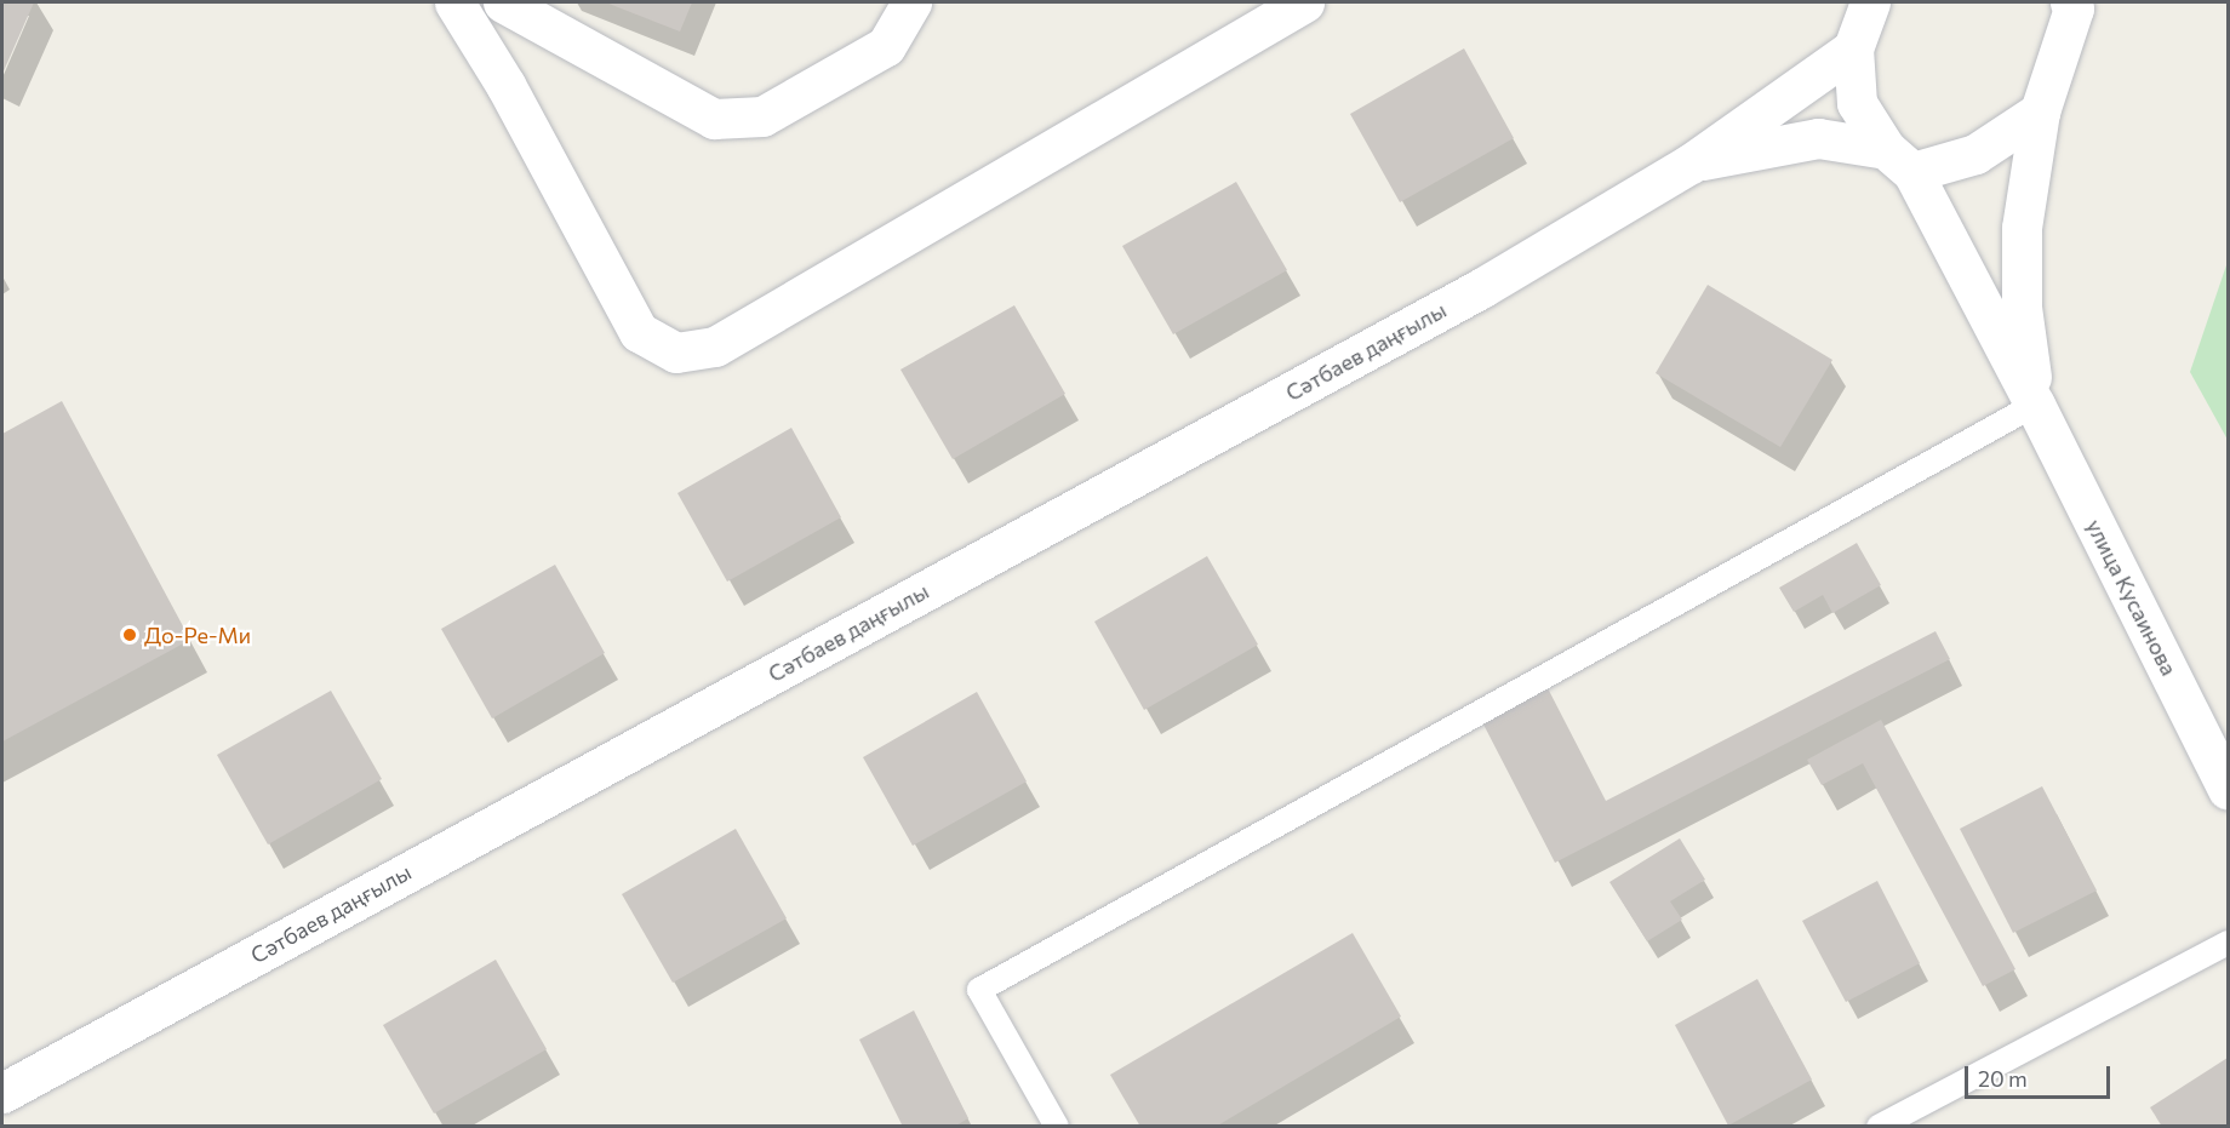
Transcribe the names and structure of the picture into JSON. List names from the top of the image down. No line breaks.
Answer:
{"streets":{"street":["Сәтбаев даңғылы","улица Кусаинова"]},"places":["До-Ре-Ми"],"scale_bar":"20 m"}
